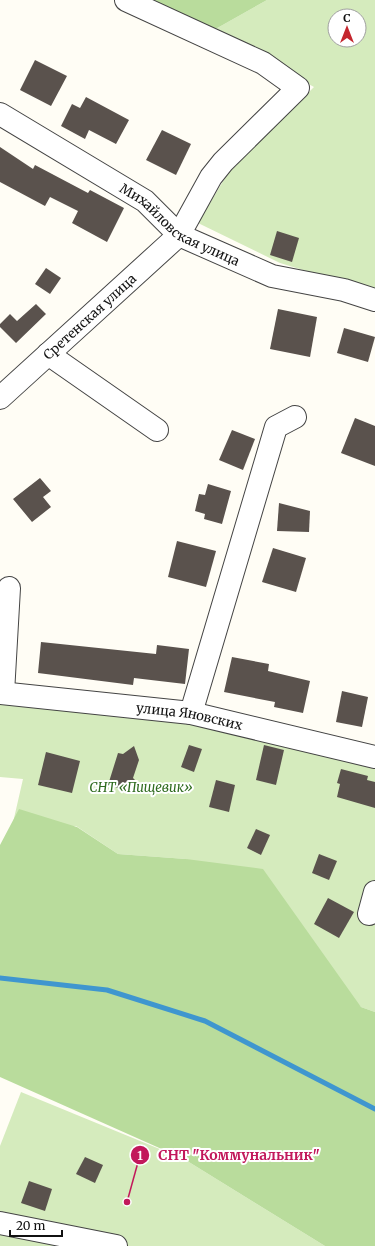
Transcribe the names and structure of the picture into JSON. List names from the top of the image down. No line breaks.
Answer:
{"streets":{"street":["Михайловская улица","Сретенская улица","улица Яновских"]},"crossings":[["Михайловская улица","Сретенская улица"]],"parks":["СНТ «Пищевик»"],"places":["СНТ \"Коммунальник\""],"scale_bar":"20 m","north":"top"}
